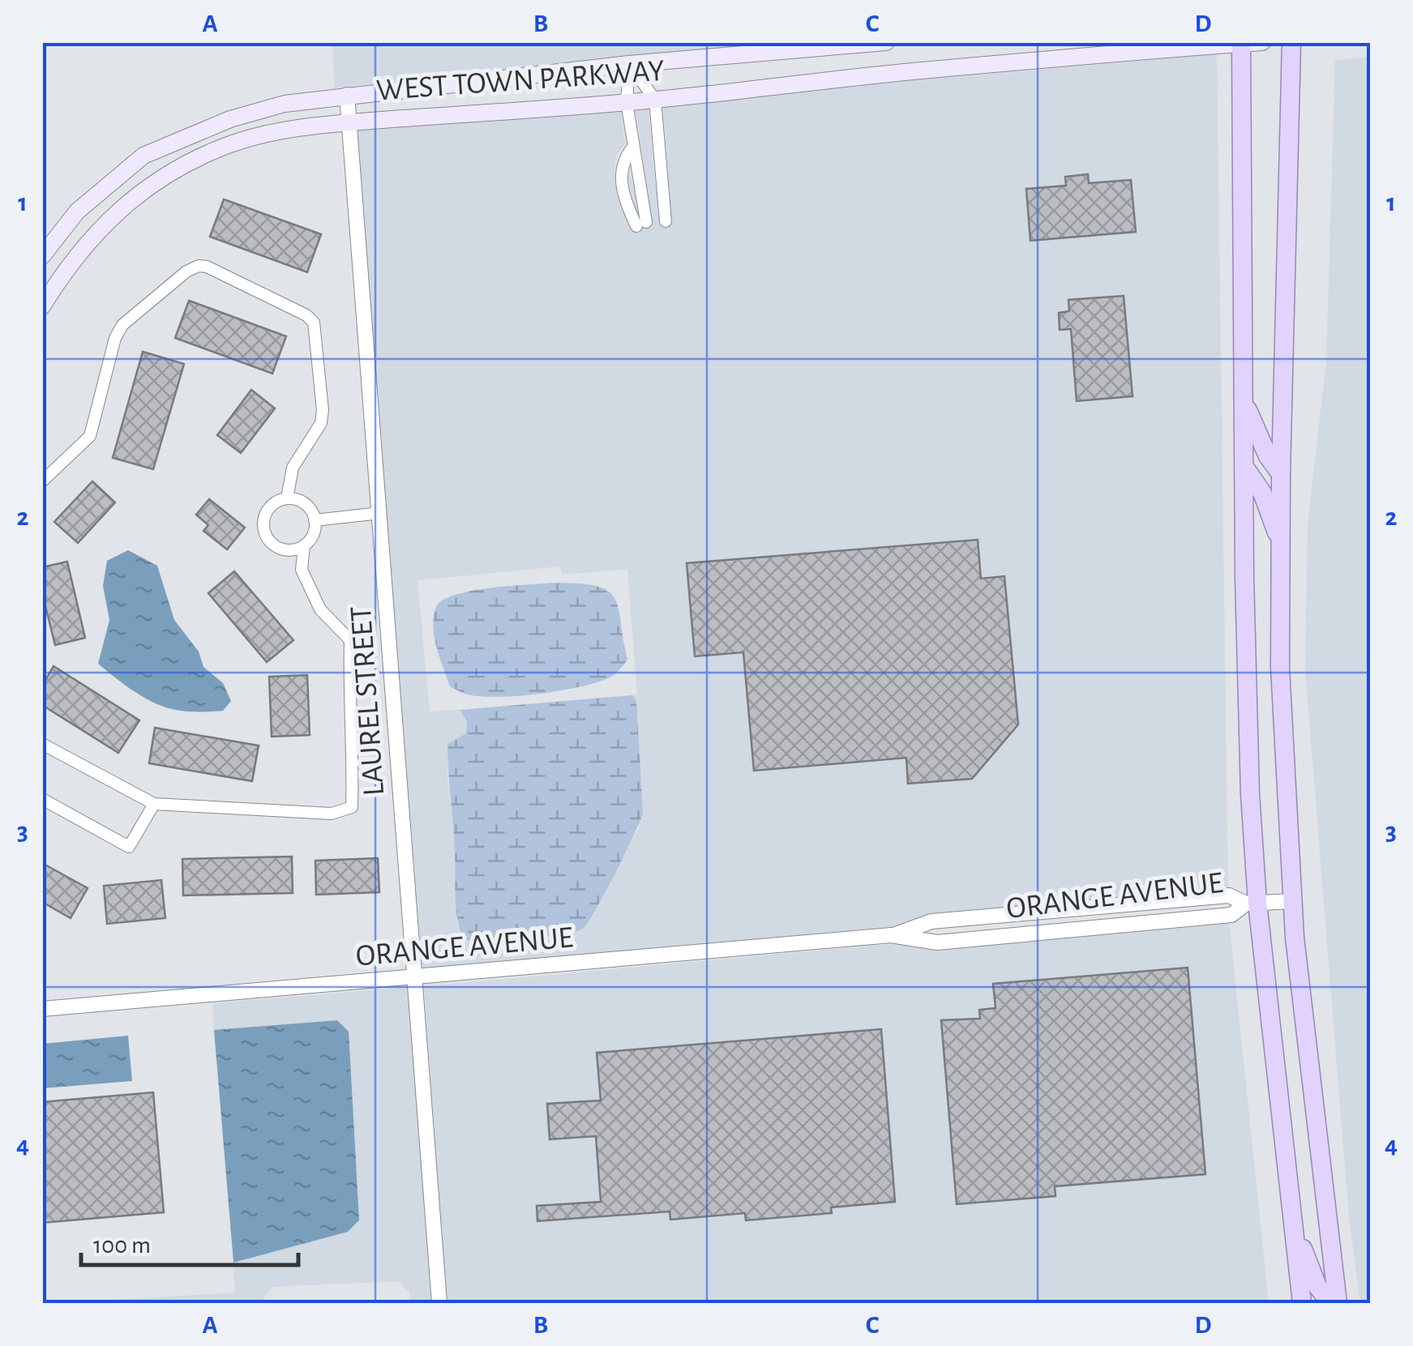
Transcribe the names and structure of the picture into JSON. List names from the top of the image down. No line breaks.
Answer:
{"streets":{"main road":["WEST TOWN PARKWAY"],"street":["LAUREL STREET","ORANGE AVENUE"]},"crossings":[["WEST TOWN PARKWAY","LAUREL STREET"],["LAUREL STREET","ORANGE AVENUE"]],"scale_bar":"100 m","grid":{"columns":["A","B","C","D"],"rows":["1","2","3","4"]}}
